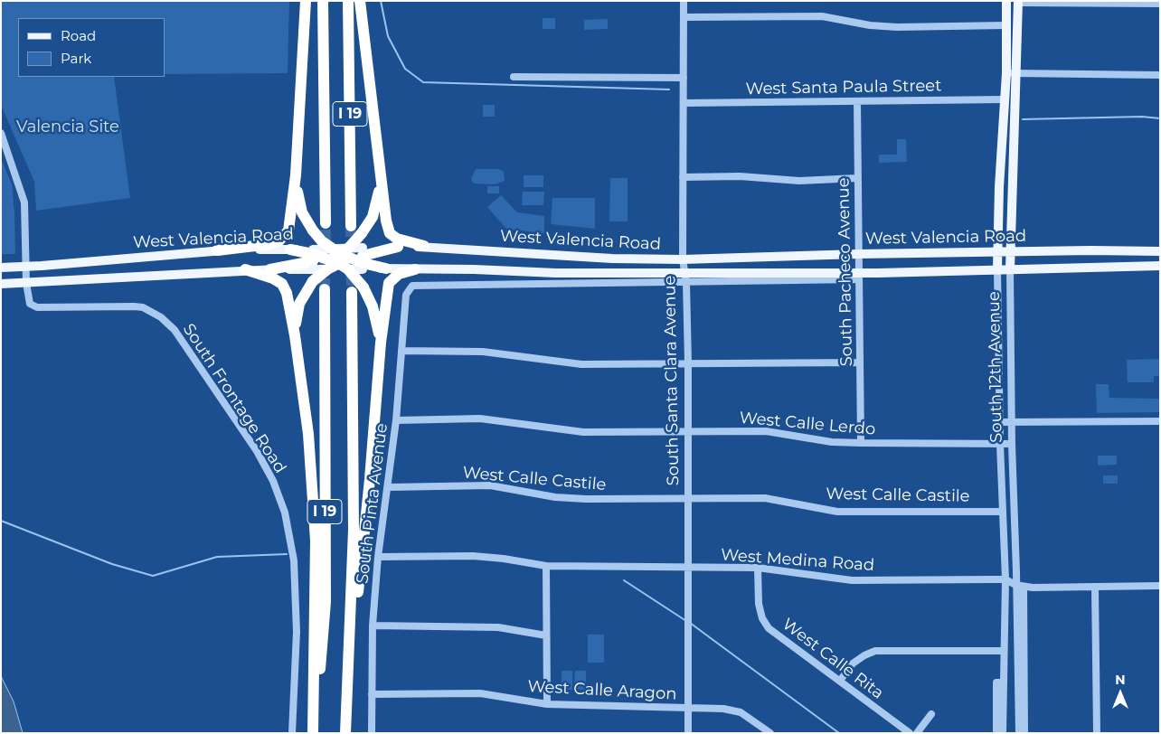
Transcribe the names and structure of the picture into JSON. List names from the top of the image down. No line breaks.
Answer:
{"streets":{"highway":["I 19"],"main road":["West Valencia Road","South 12th Avenue"],"street":["West Santa Paula Street","South Pacheco Avenue","South Santa Clara Avenue","South Frontage Road","West Calle Lerdo","West Calle Castile","South Pinta Avenue","West Medina Road","West Calle Rita","West Calle Aragon"]},"crossings":[["West Santa Paula Street","South Pacheco Avenue"],["West Santa Paula Street","South 12th Avenue"],["West Santa Paula Street","South Santa Clara Avenue"],["West Valencia Road","South Pacheco Avenue"],["West Valencia Road","South 12th Avenue"],["West Valencia Road","South Santa Clara Avenue"],["West Valencia Road","South Frontage Road"],["West Valencia Road","South Pinta Avenue"],["South Pacheco Avenue","West Calle Lerdo"],["South 12th Avenue","West Calle Lerdo"],["South 12th Avenue","West Calle Castile"],["South 12th Avenue","West Medina Road"],["South Santa Clara Avenue","West Calle Lerdo"],["South Santa Clara Avenue","West Calle Castile"],["South Santa Clara Avenue","West Medina Road"],["South Santa Clara Avenue","West Calle Aragon"],["West Calle Lerdo","South Pinta Avenue"],["West Calle Castile","South Pinta Avenue"],["South Pinta Avenue","West Medina Road"],["South Pinta Avenue","West Calle Aragon"],["West Medina Road","West Calle Rita"]],"parks":["Valencia Site"],"legend":["Road","Park"],"north":"top"}
